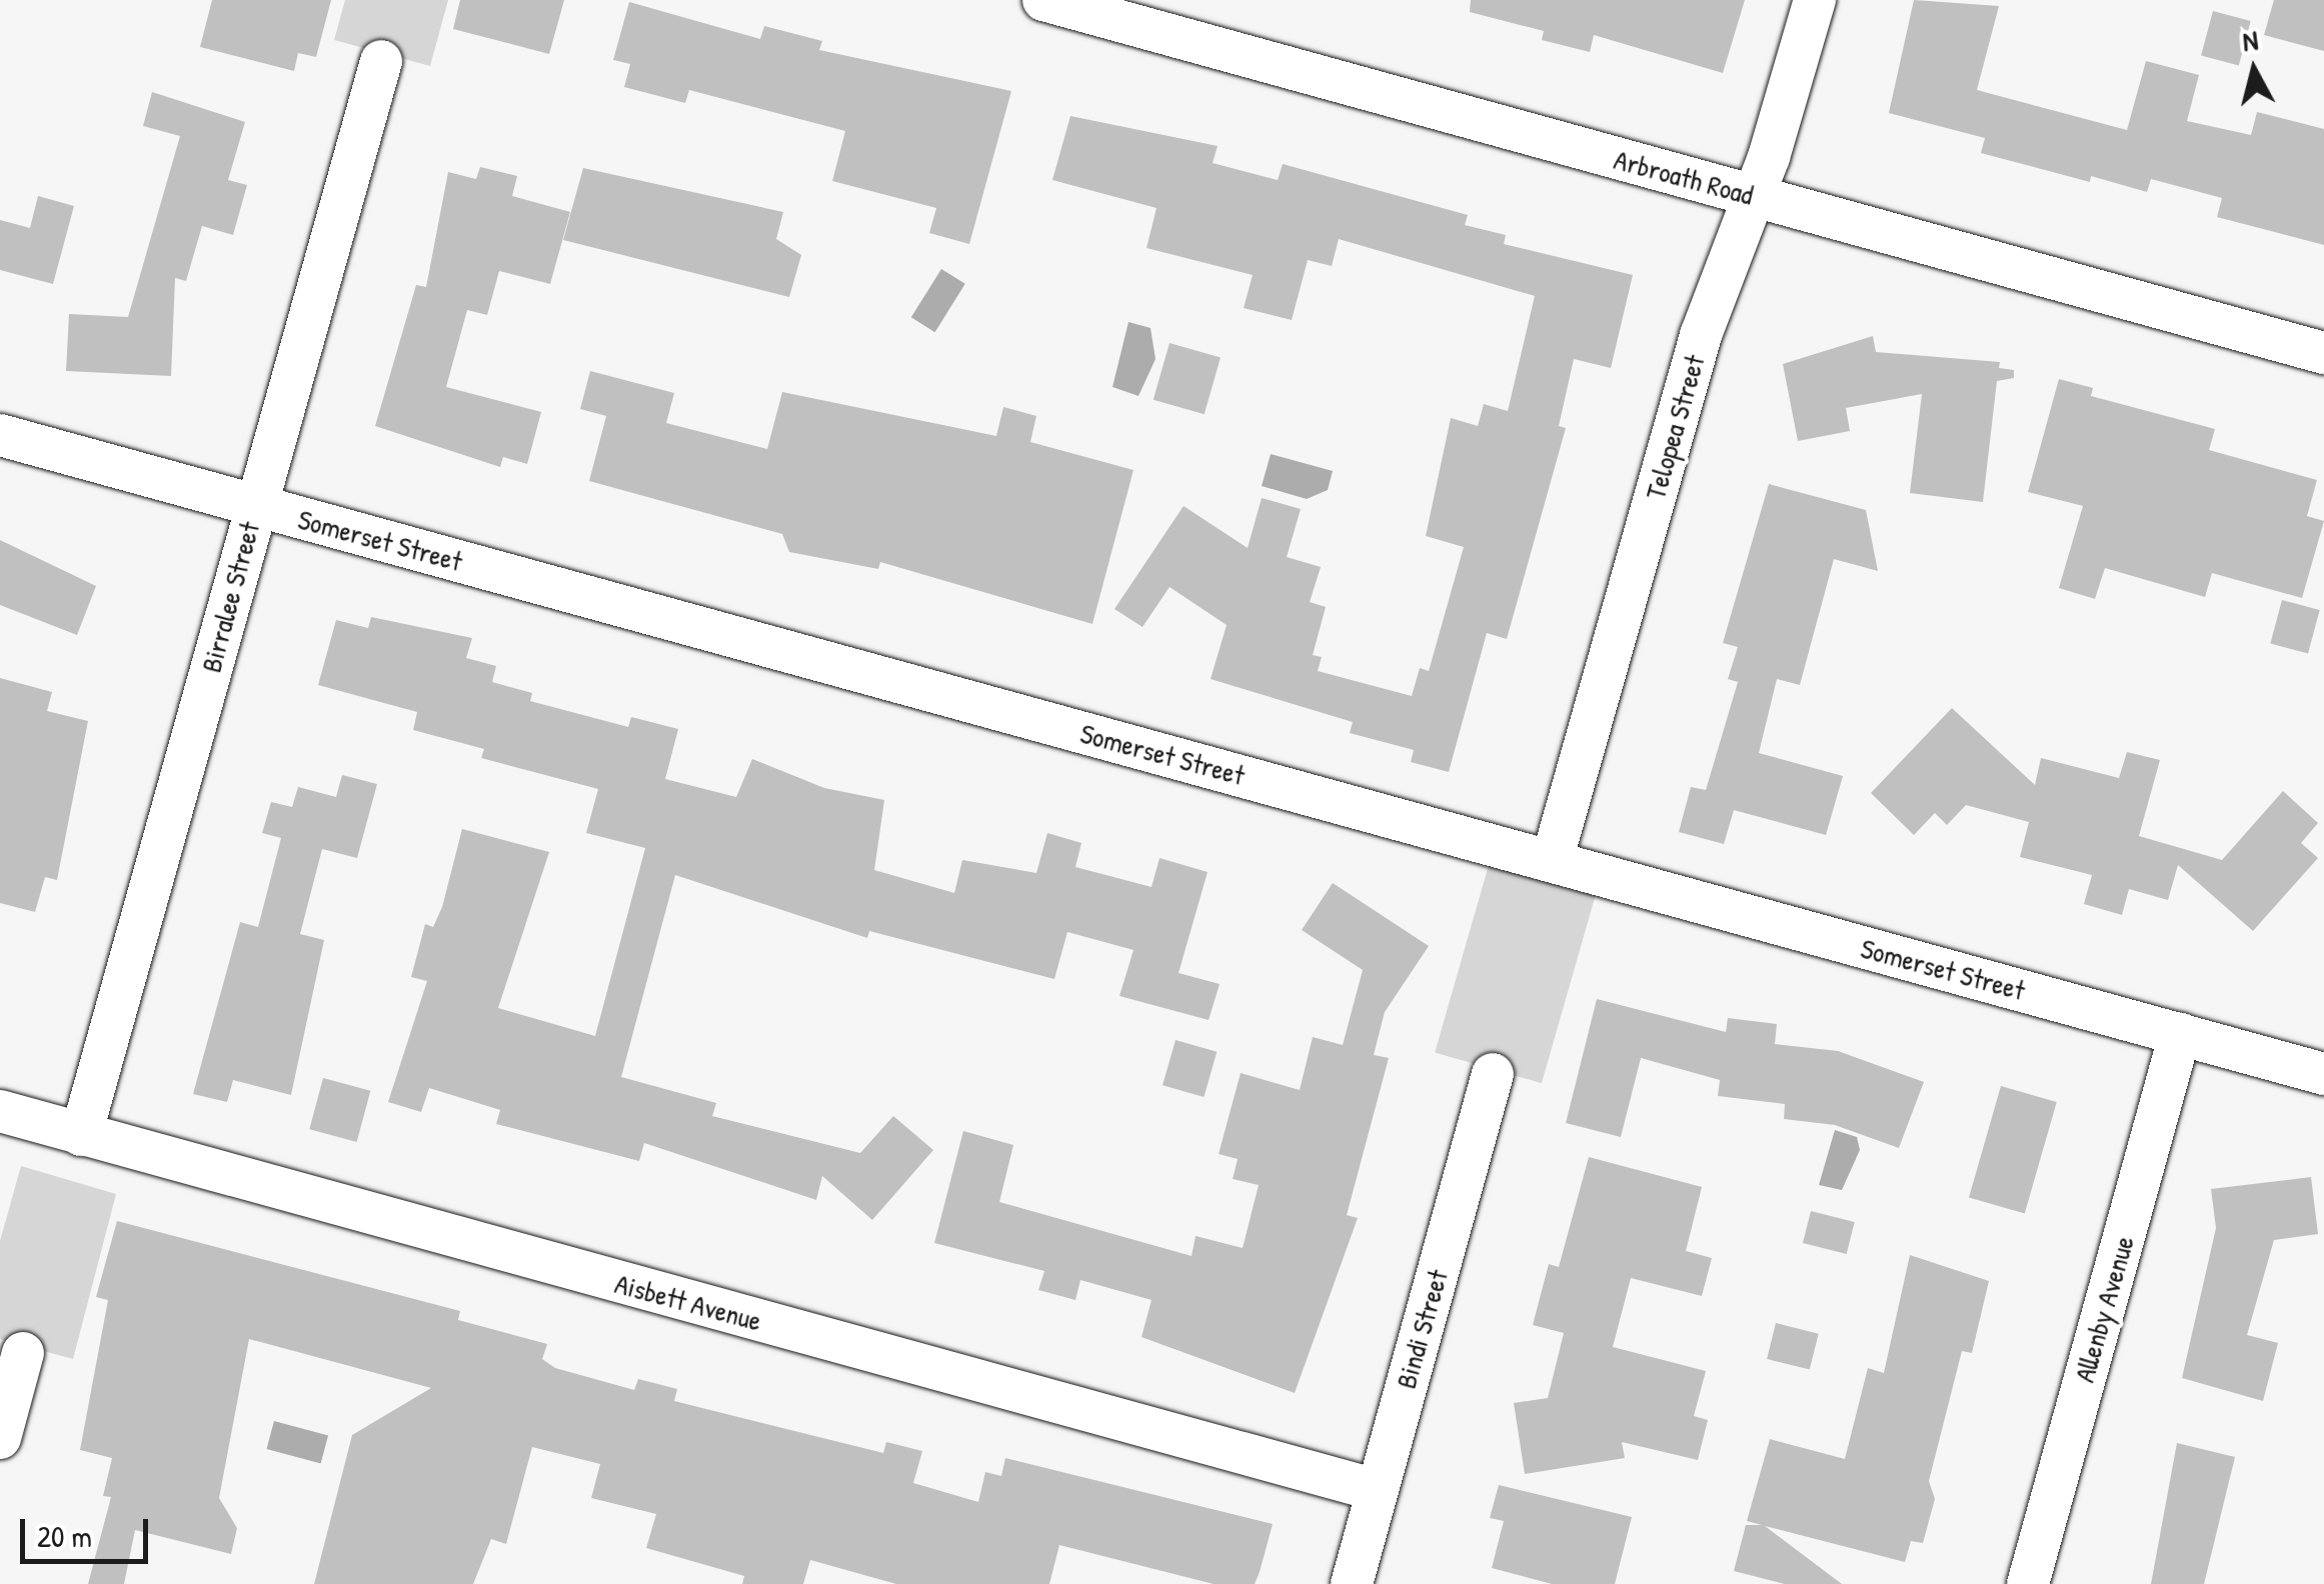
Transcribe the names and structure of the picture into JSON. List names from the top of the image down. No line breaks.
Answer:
{"streets":{"street":["Arbroath Road","Telopea Street","Somerset Street","Birralee Street","Aisbett Avenue","Allenby Avenue","Bindi Street"]},"crossings":[["Arbroath Road","Telopea Street"],["Telopea Street","Somerset Street"],["Somerset Street","Birralee Street"],["Somerset Street","Allenby Avenue"],["Birralee Street","Aisbett Avenue"],["Aisbett Avenue","Bindi Street"]],"scale_bar":"20 m","north":"top"}
